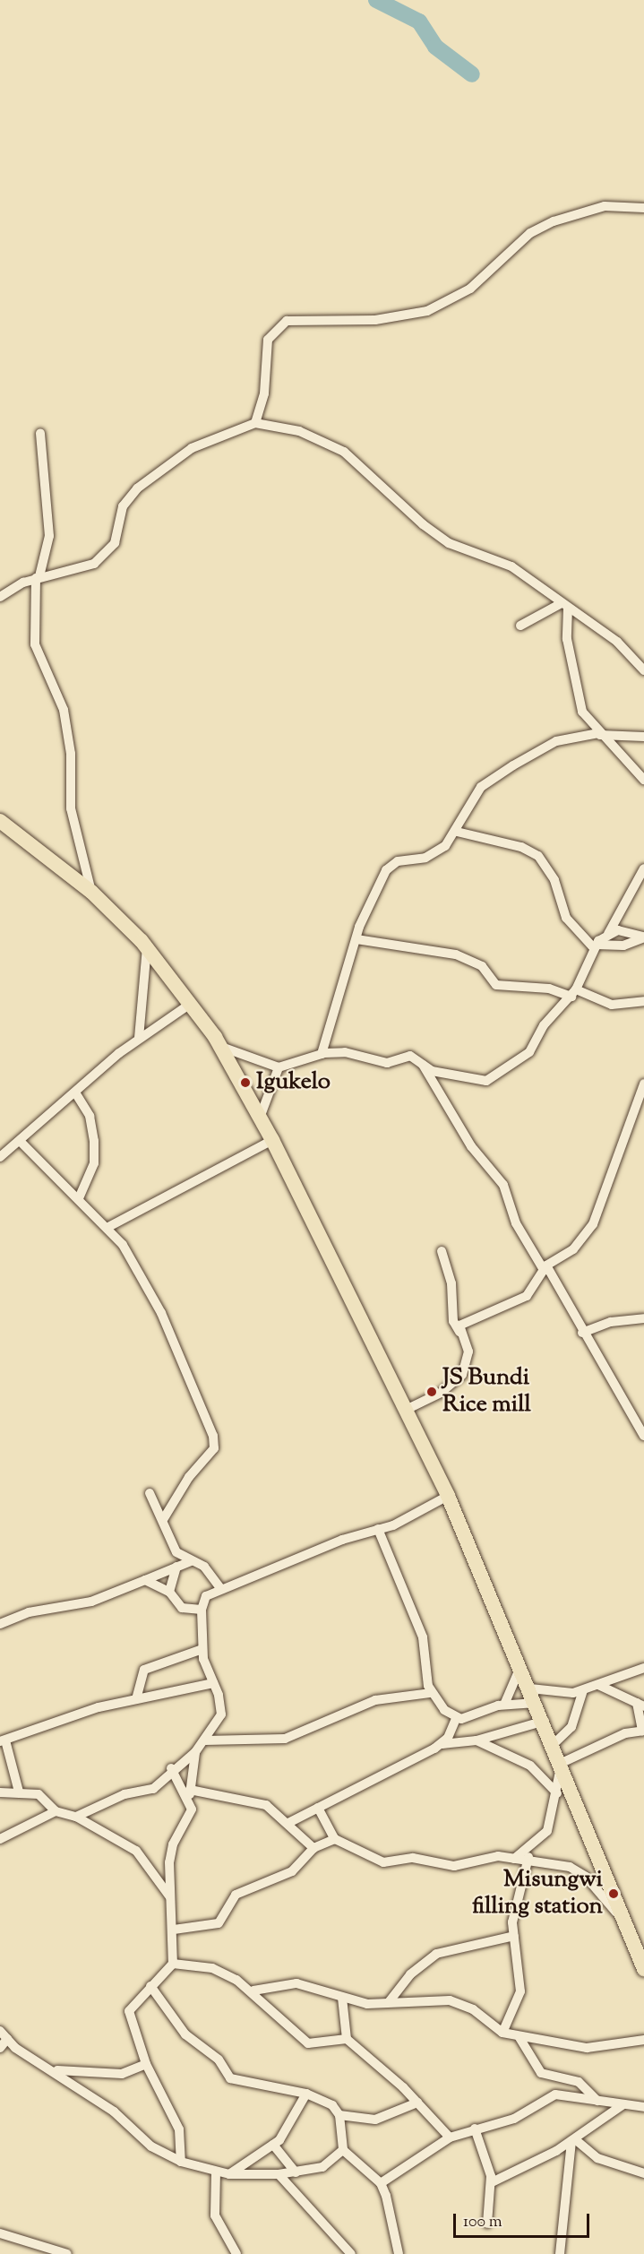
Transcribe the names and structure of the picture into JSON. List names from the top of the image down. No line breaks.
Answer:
{"places":["Igukelo","JS Bundi Rice mill","Misungwi filling station"],"scale_bar":"100 m"}
